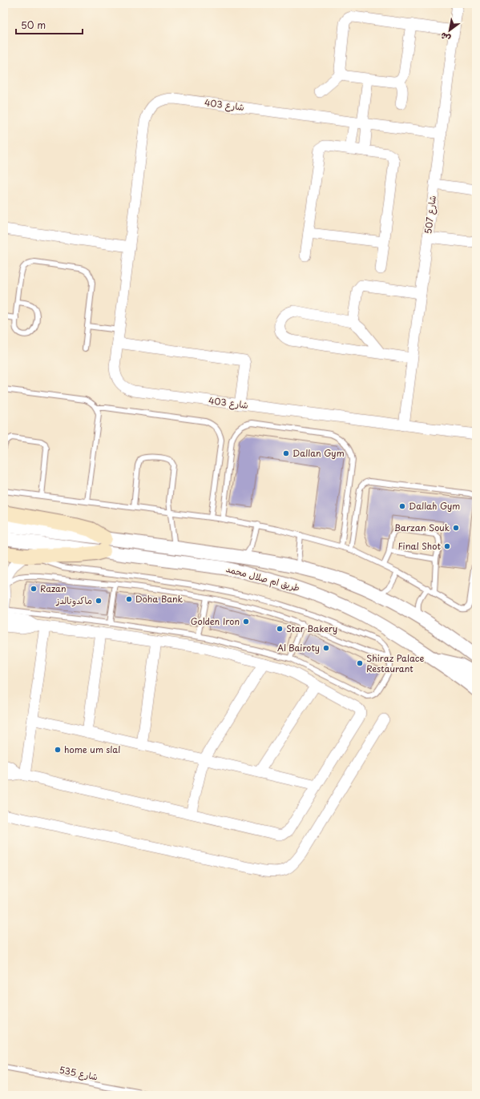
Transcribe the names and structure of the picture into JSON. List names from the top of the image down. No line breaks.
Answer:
{"streets":{"street":["شارع 403","شارع 507","طريق ام صلال محمد"],"lane":["شارع 535"]},"crossings":[["شارع 403","شارع 507"]],"places":["Dallan Gym","Dallah Gym","Barzan Souk","Final Shot","Razan","Doha Bank","ماكدونالدز","Golden Iron","Star Bakery","Al Bairoty","Shiraz Palace Restaurant","home um slal"],"scale_bar":"50 m","north":"bottom left"}
